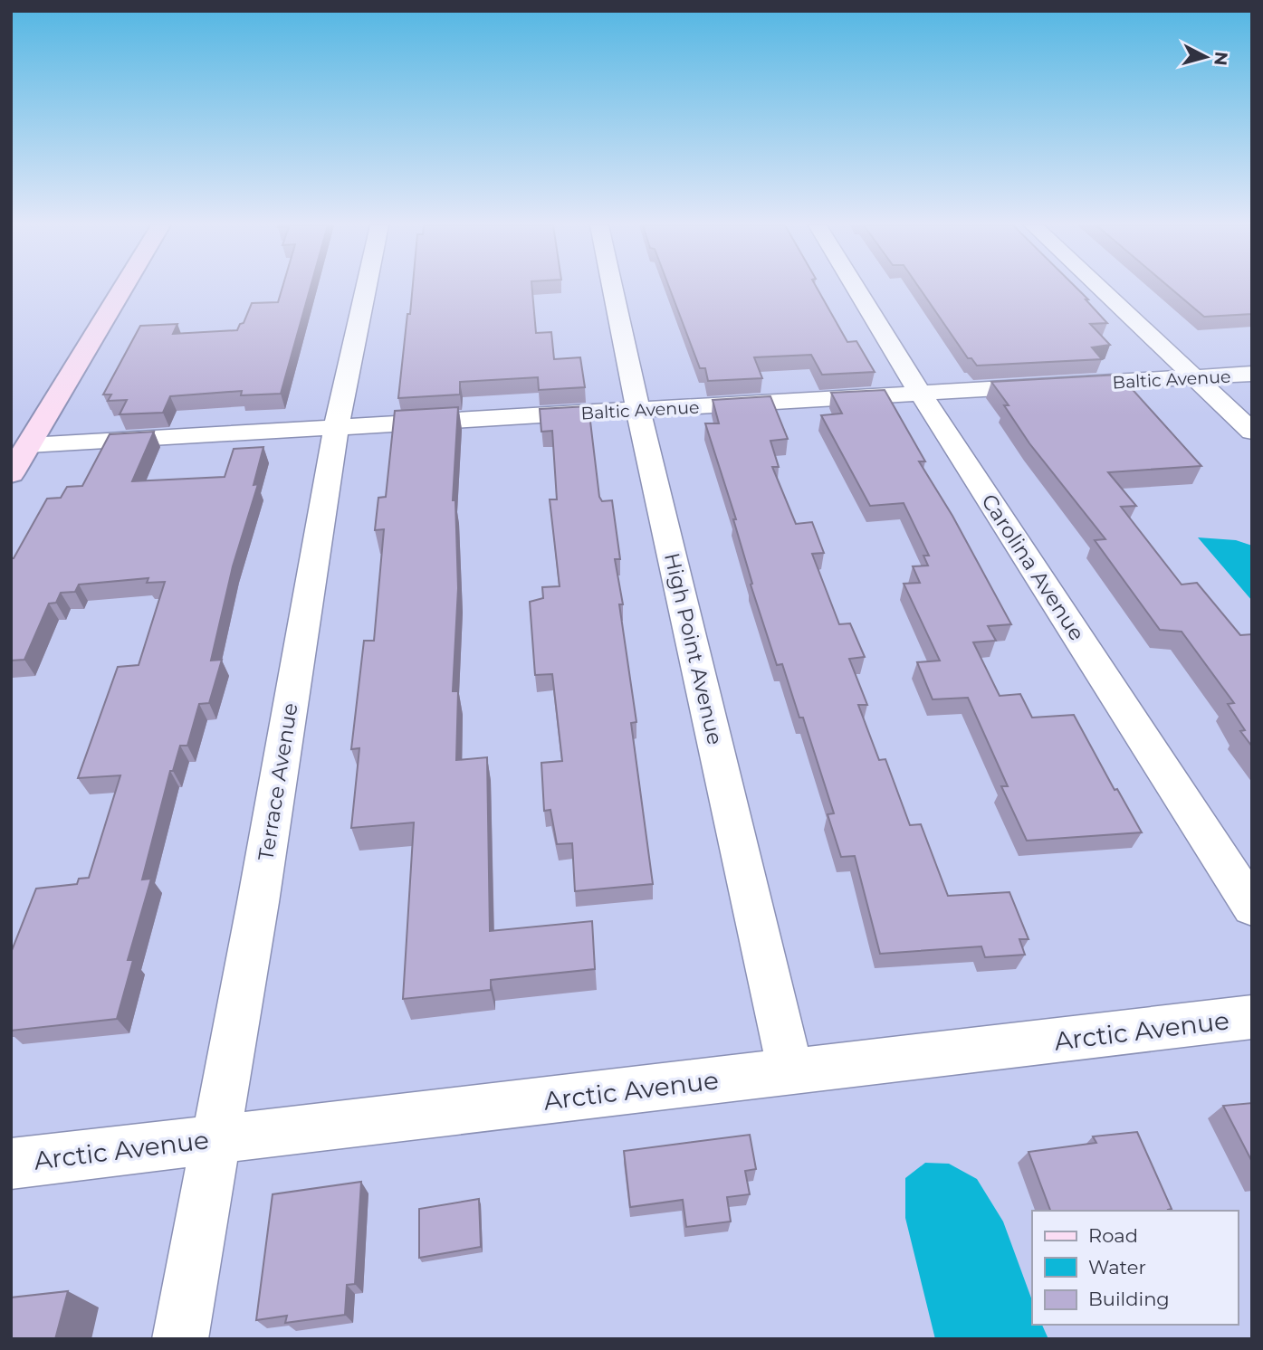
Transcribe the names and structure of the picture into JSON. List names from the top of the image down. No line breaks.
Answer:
{"streets":{"street":["Baltic Avenue","Carolina Avenue","High Point Avenue","Terrace Avenue","Arctic Avenue"]},"crossings":[["Baltic Avenue","Carolina Avenue"],["Baltic Avenue","High Point Avenue"],["Baltic Avenue","Terrace Avenue"],["High Point Avenue","Arctic Avenue"],["Terrace Avenue","Arctic Avenue"]],"legend":["Road","Water","Building"],"north":"right"}
